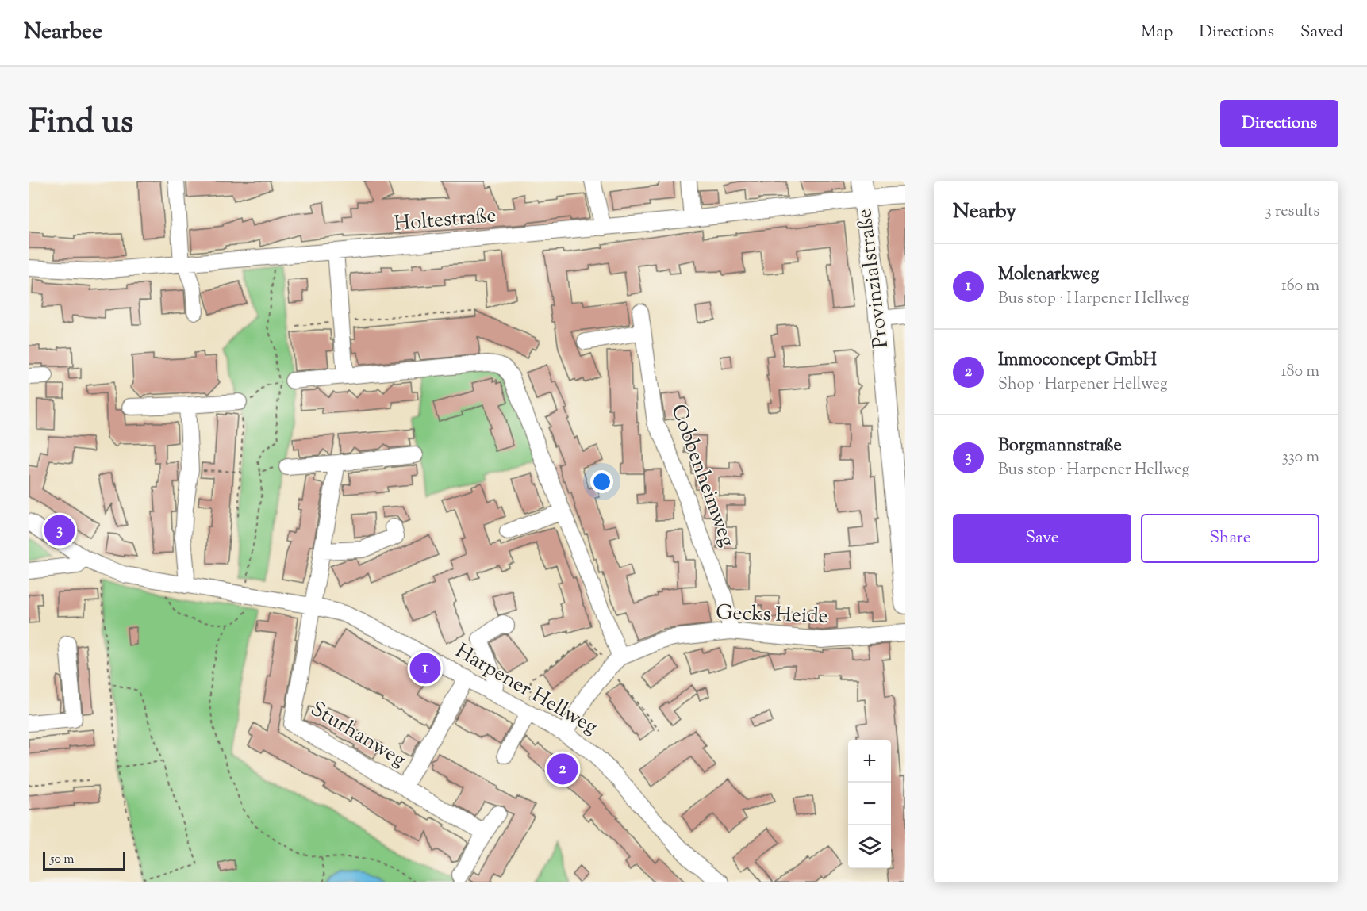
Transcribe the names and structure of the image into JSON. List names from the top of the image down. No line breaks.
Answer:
{"streets":{"main road":["Provinzialstraße"],"street":["Holtestraße","Cobbenheimweg","Gecks Heide","Harpener Hellweg","Sturhanweg"]},"crossings":[["Holtestraße","Provinzialstraße"],["Cobbenheimweg","Gecks Heide"],["Gecks Heide","Harpener Hellweg"],["Harpener Hellweg","Sturhanweg"]],"scale_bar":"50 m","page":{"header":"Nearbee","nav":["Map","Directions","Saved"],"title":"Find us","buttons":["Directions",["Save","Share"]],"heading":["Nearby","3 results"],"list":[{"mark":"1","name":"Molenarkweg","note":"Bus stop · Harpener Hellweg","value":"160 m"},{"mark":"2","name":"Immoconcept GmbH","note":"Shop · Harpener Hellweg","value":"180 m"},{"mark":"3","name":"Borgmannstraße","note":"Bus stop · Harpener Hellweg","value":"330 m"}],"pins":["3","1","2"],"map_buttons":["+","−"],"scale":"50 m"}}
